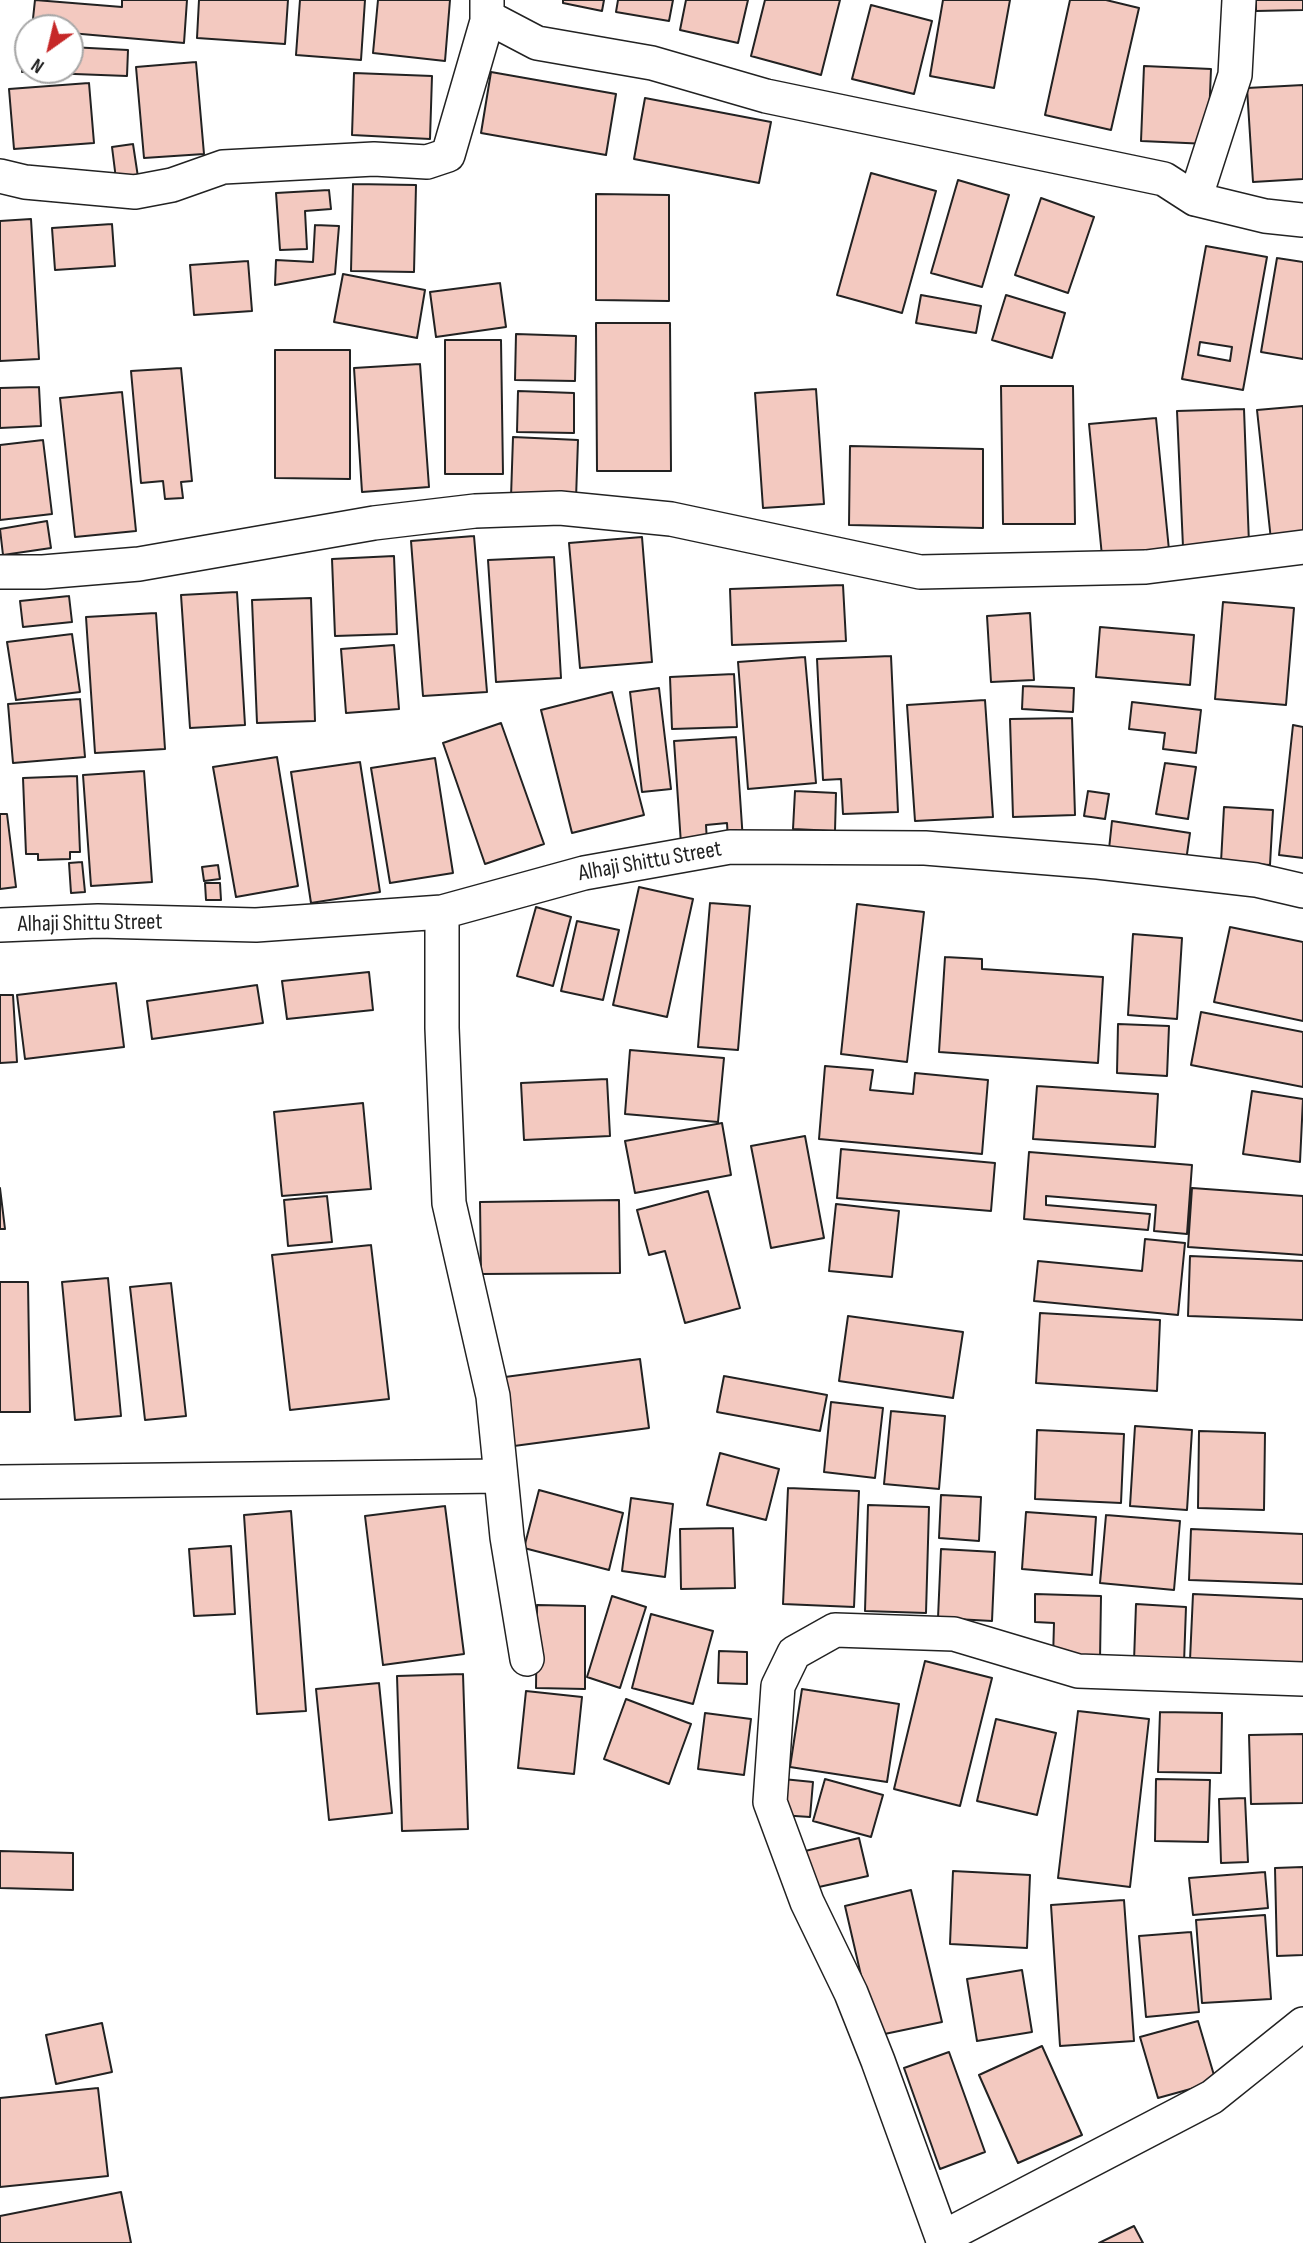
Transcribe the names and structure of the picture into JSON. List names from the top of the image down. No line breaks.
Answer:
{"streets":{"street":["Alhaji Shittu Street"]},"north":"bottom left"}
